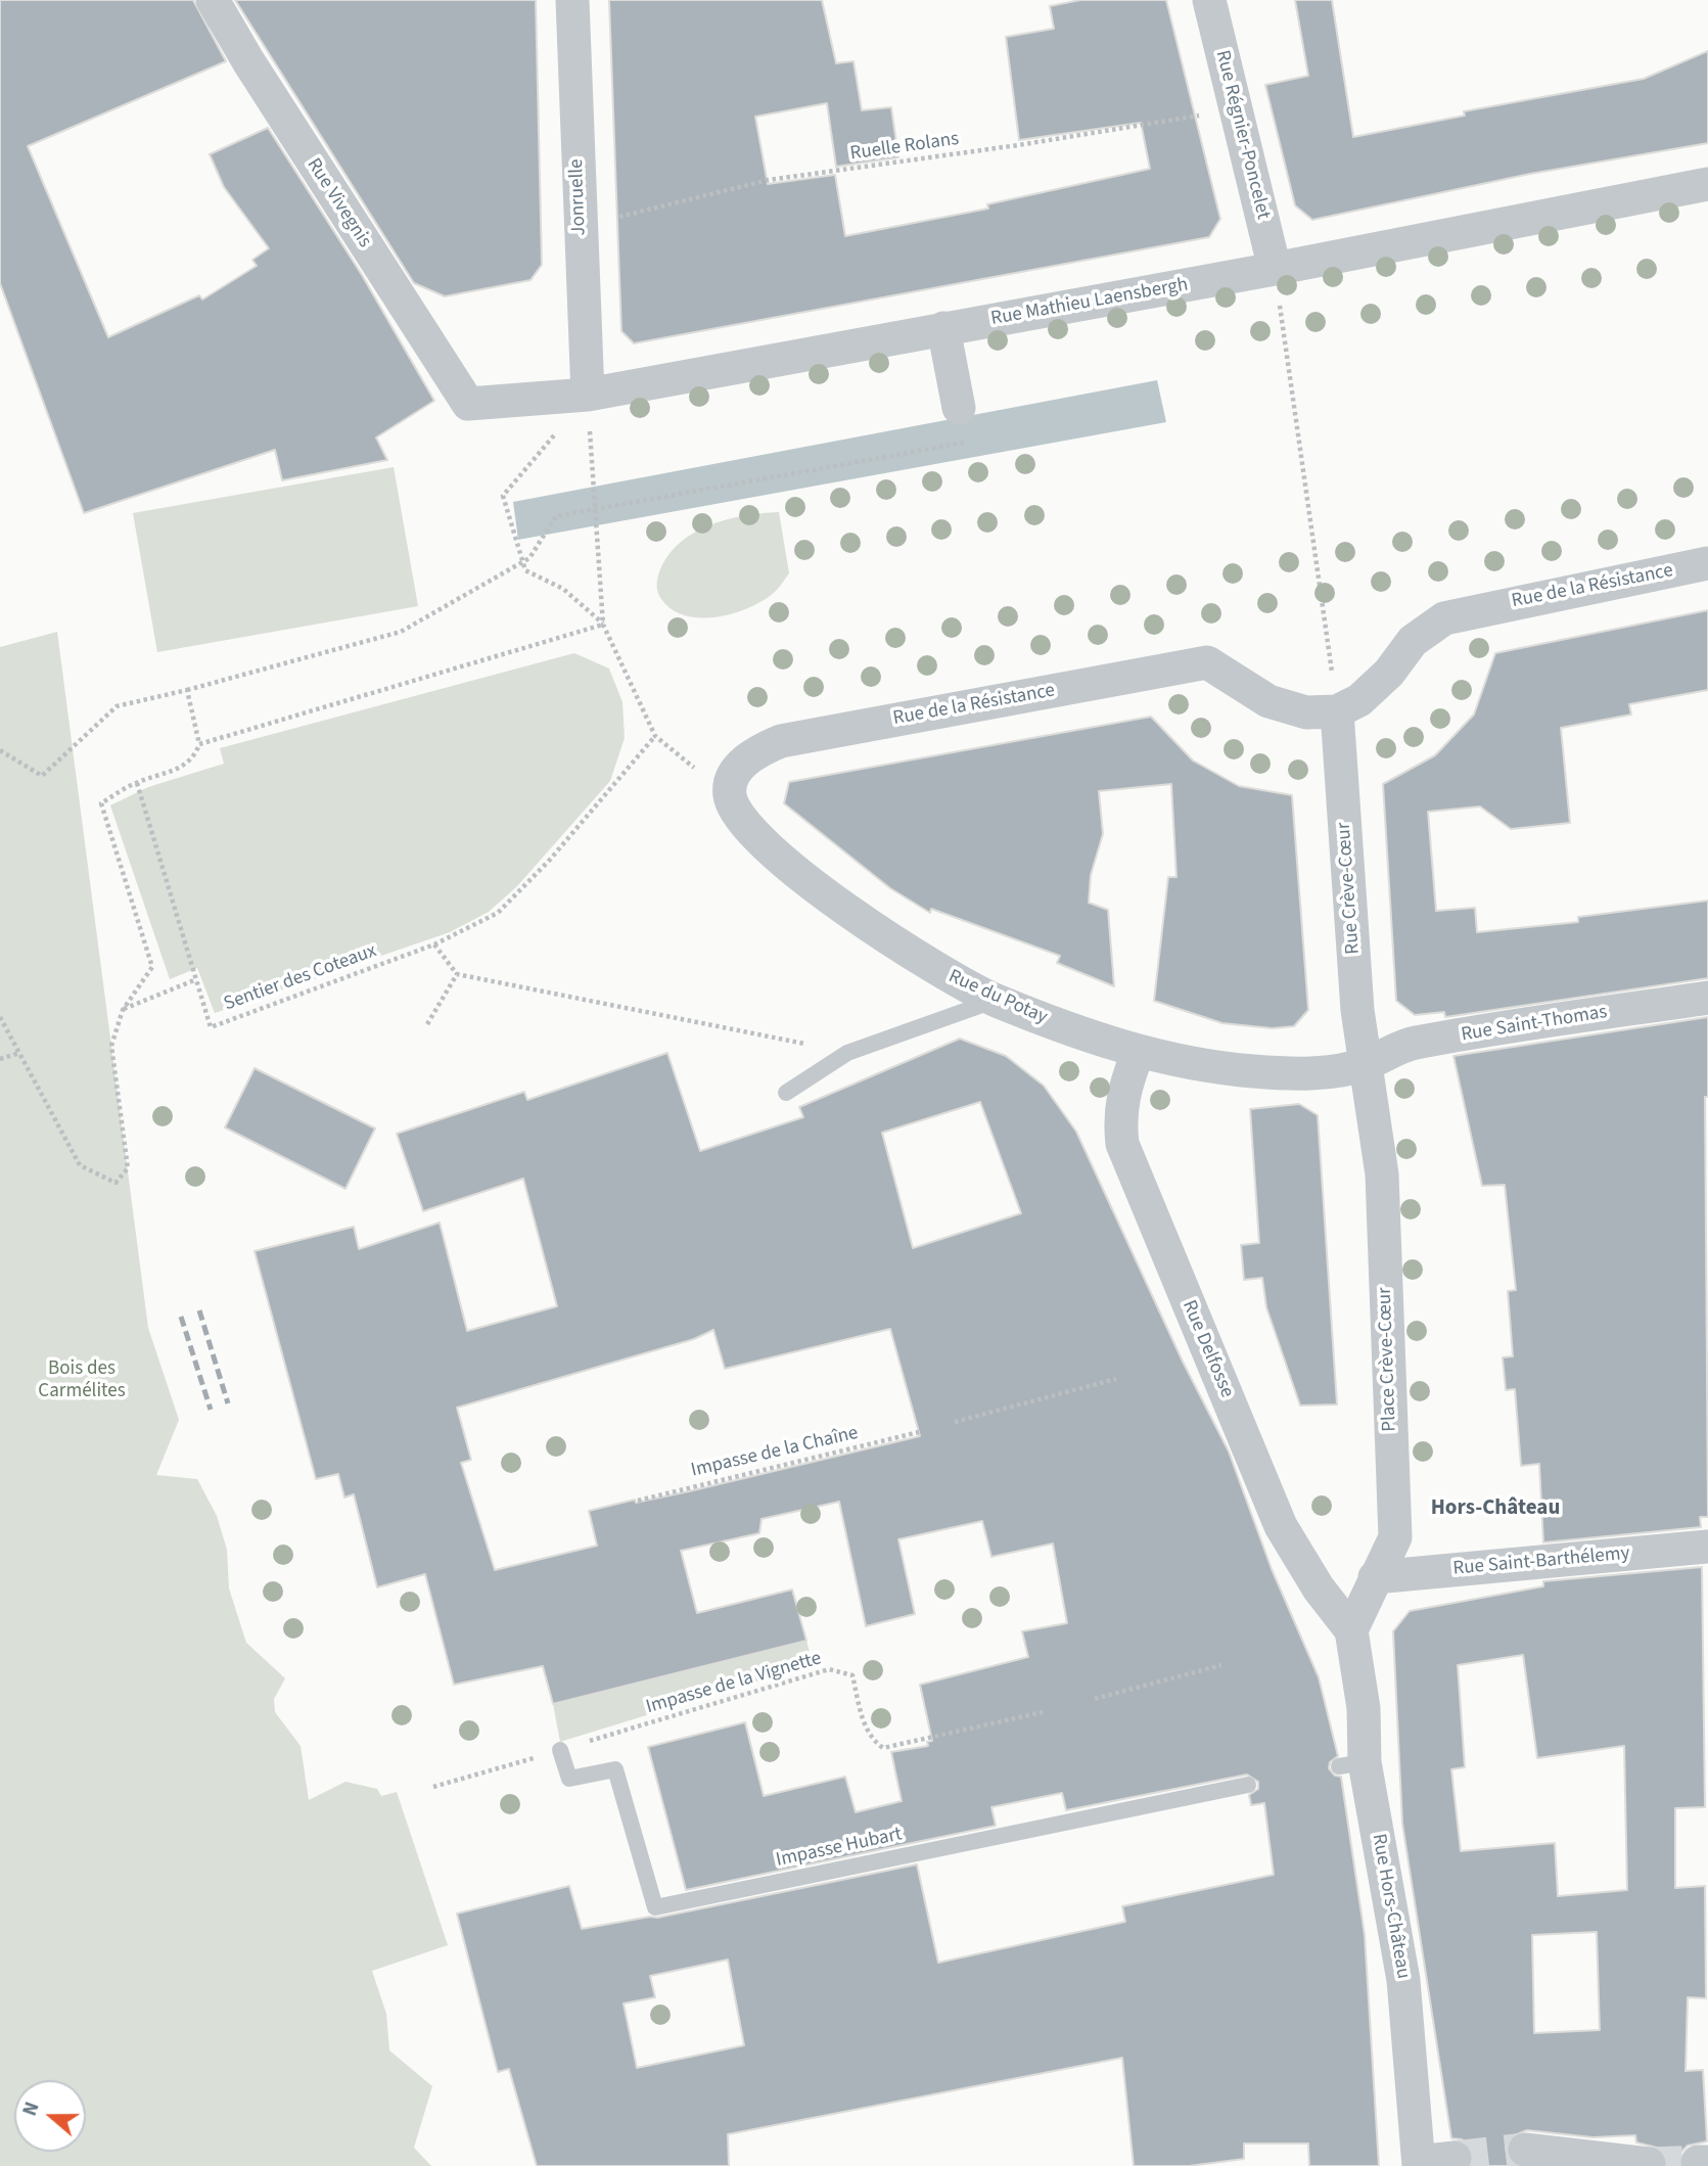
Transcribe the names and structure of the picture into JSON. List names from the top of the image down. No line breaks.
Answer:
{"streets":{"street":["Rue Régnier-Poncelet","Jonruelle","Rue Vivegnis","Rue Mathieu Laensbergh","Rue de la Résistance","Rue Crève-Cœur","Rue du Potay","Rue Saint-Thomas","Rue Delfosse","Place Crève-Cœur","Rue Saint-Barthélemy","Rue Hors-Château"],"lane":["Impasse Hubart"],"path":["Ruelle Rolans","Sentier des Coteaux","Impasse de la Chaîne","Impasse de la Vignette"]},"crossings":[["Rue Régnier-Poncelet","Ruelle Rolans"],["Rue Régnier-Poncelet","Rue Mathieu Laensbergh"],["Ruelle Rolans","Jonruelle"],["Jonruelle","Rue Mathieu Laensbergh"],["Rue Vivegnis","Rue Mathieu Laensbergh"],["Rue de la Résistance","Rue Crève-Cœur"],["Rue de la Résistance","Rue du Potay"],["Rue Crève-Cœur","Rue du Potay"],["Rue Crève-Cœur","Rue Saint-Thomas"],["Rue Crève-Cœur","Place Crève-Cœur"],["Rue du Potay","Rue Saint-Thomas"],["Rue du Potay","Rue Delfosse"],["Rue du Potay","Place Crève-Cœur"],["Rue Saint-Thomas","Place Crève-Cœur"],["Rue Delfosse","Place Crève-Cœur"],["Rue Delfosse","Rue Hors-Château"],["Place Crève-Cœur","Rue Saint-Barthélemy"],["Place Crève-Cœur","Rue Hors-Château"],["Impasse de la Vignette","Impasse Hubart"]],"districts":["Hors-Château"],"parks":["Bois des Carmélites"],"north":"left"}
